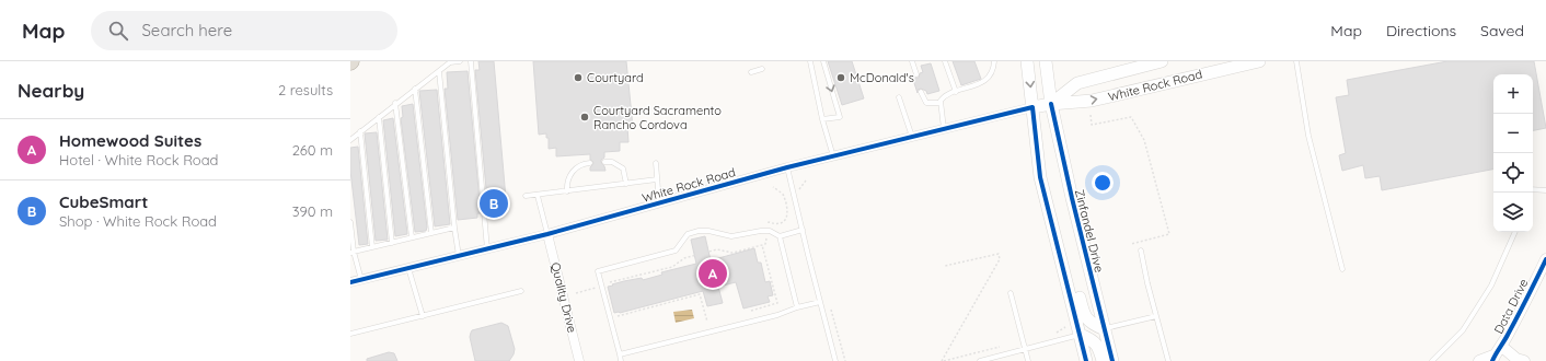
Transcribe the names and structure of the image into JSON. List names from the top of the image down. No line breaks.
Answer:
{"streets":{"main road":["White Rock Road","Zinfandel Drive"],"street":["Quality Drive","Data Drive"]},"crossings":[["White Rock Road","Zinfandel Drive"],["White Rock Road","Quality Drive"]],"places":["Courtyard","McDonald's","Courtyard Sacramento Rancho Cordova"],"page":{"header":"Map","search":"Search here","nav":["Map","Directions","Saved"],"heading":["Nearby","2 results"],"map_buttons":["+","−"],"list":[{"mark":"A","name":"Homewood Suites","note":"Hotel · White Rock Road","value":"260 m"},{"mark":"B","name":"CubeSmart","note":"Shop · White Rock Road","value":"390 m"}],"pins":["B","A"]}}
